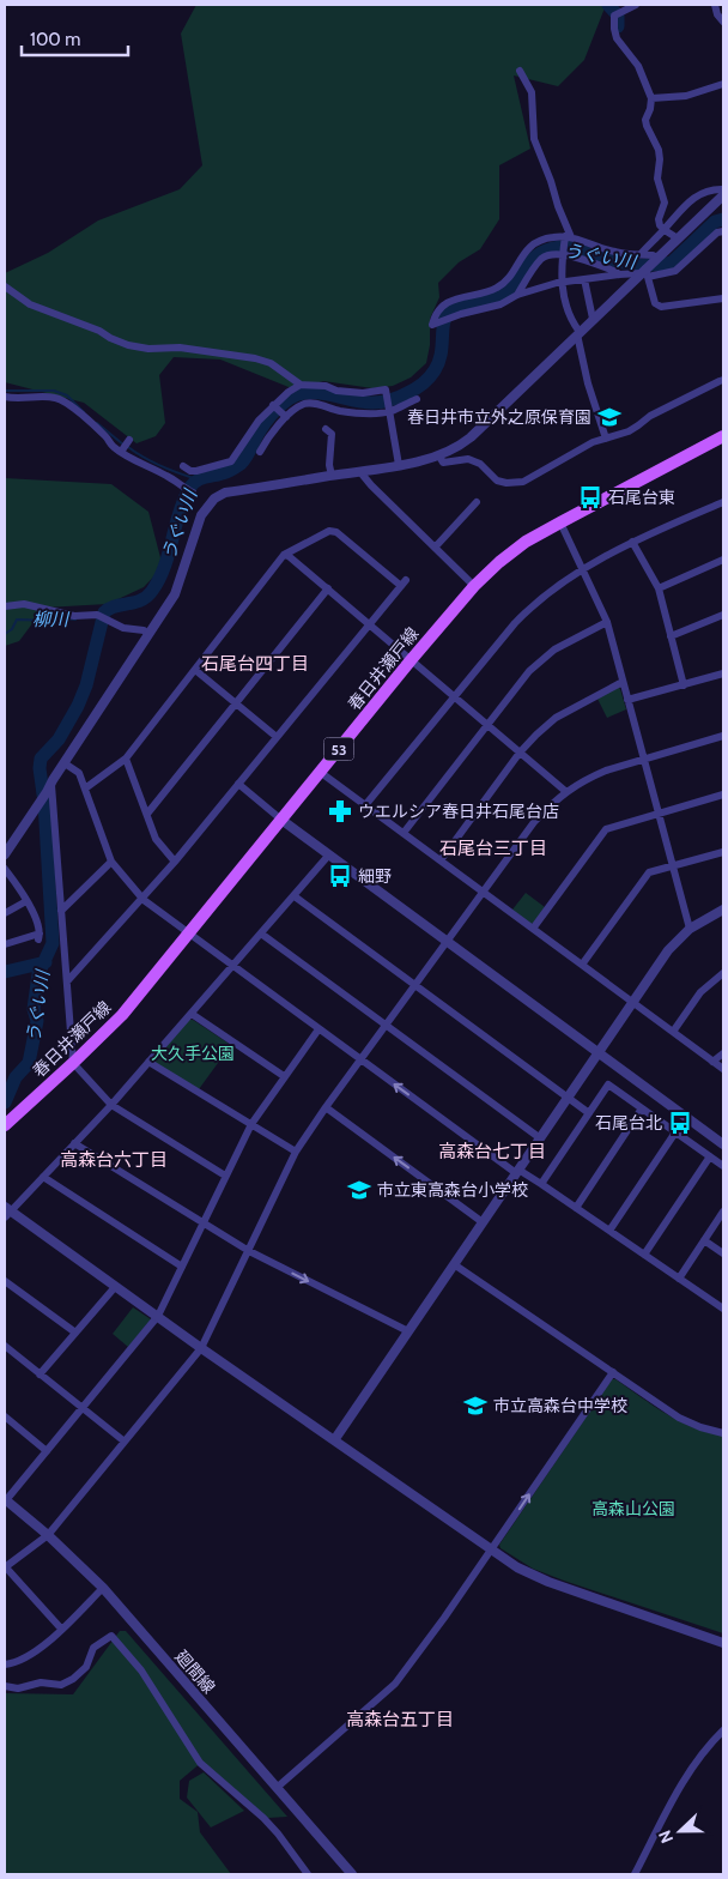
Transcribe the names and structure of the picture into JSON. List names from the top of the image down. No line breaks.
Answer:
{"streets":{"main road":["春日井瀬戸線","53"],"street":["廻間線"]},"districts":["石尾台四丁目","石尾台三丁目","高森台七丁目","高森台六丁目","高森台五丁目"],"water":["うぐい川","柳川"],"parks":["大久手公園","高森山公園"],"places":{"school or university":["春日井市立外之原保育園","市立東高森台小学校","市立高森台中学校"],"bus stop":["石尾台東","細野","石尾台北"],"pharmacy":["ウエルシア春日井石尾台店"]},"scale_bar":"100 m","north":"left"}
